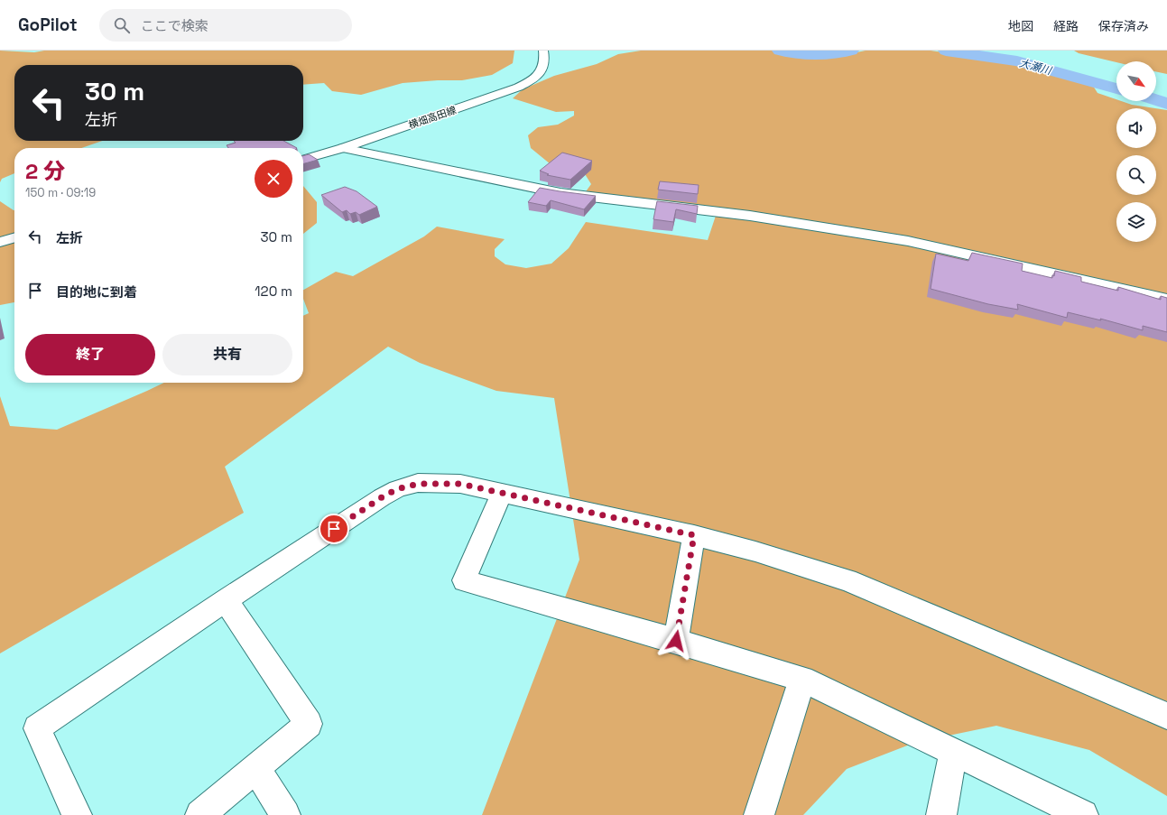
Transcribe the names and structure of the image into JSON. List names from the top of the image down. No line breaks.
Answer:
{"streets":{"street":["横畑高田線"]},"water":["大瀬川"],"north":"bottom right","page":{"header":"GoPilot","search":"ここで検索","nav":["地図","経路","保存済み"],"turn":["30 m","左折"],"heading":["2 分","150 m · 09:19"],"list":[{"name":"左折","value":"30 m"},{"name":"目的地に到着","value":"120 m"}],"buttons":["終了","共有"]}}
